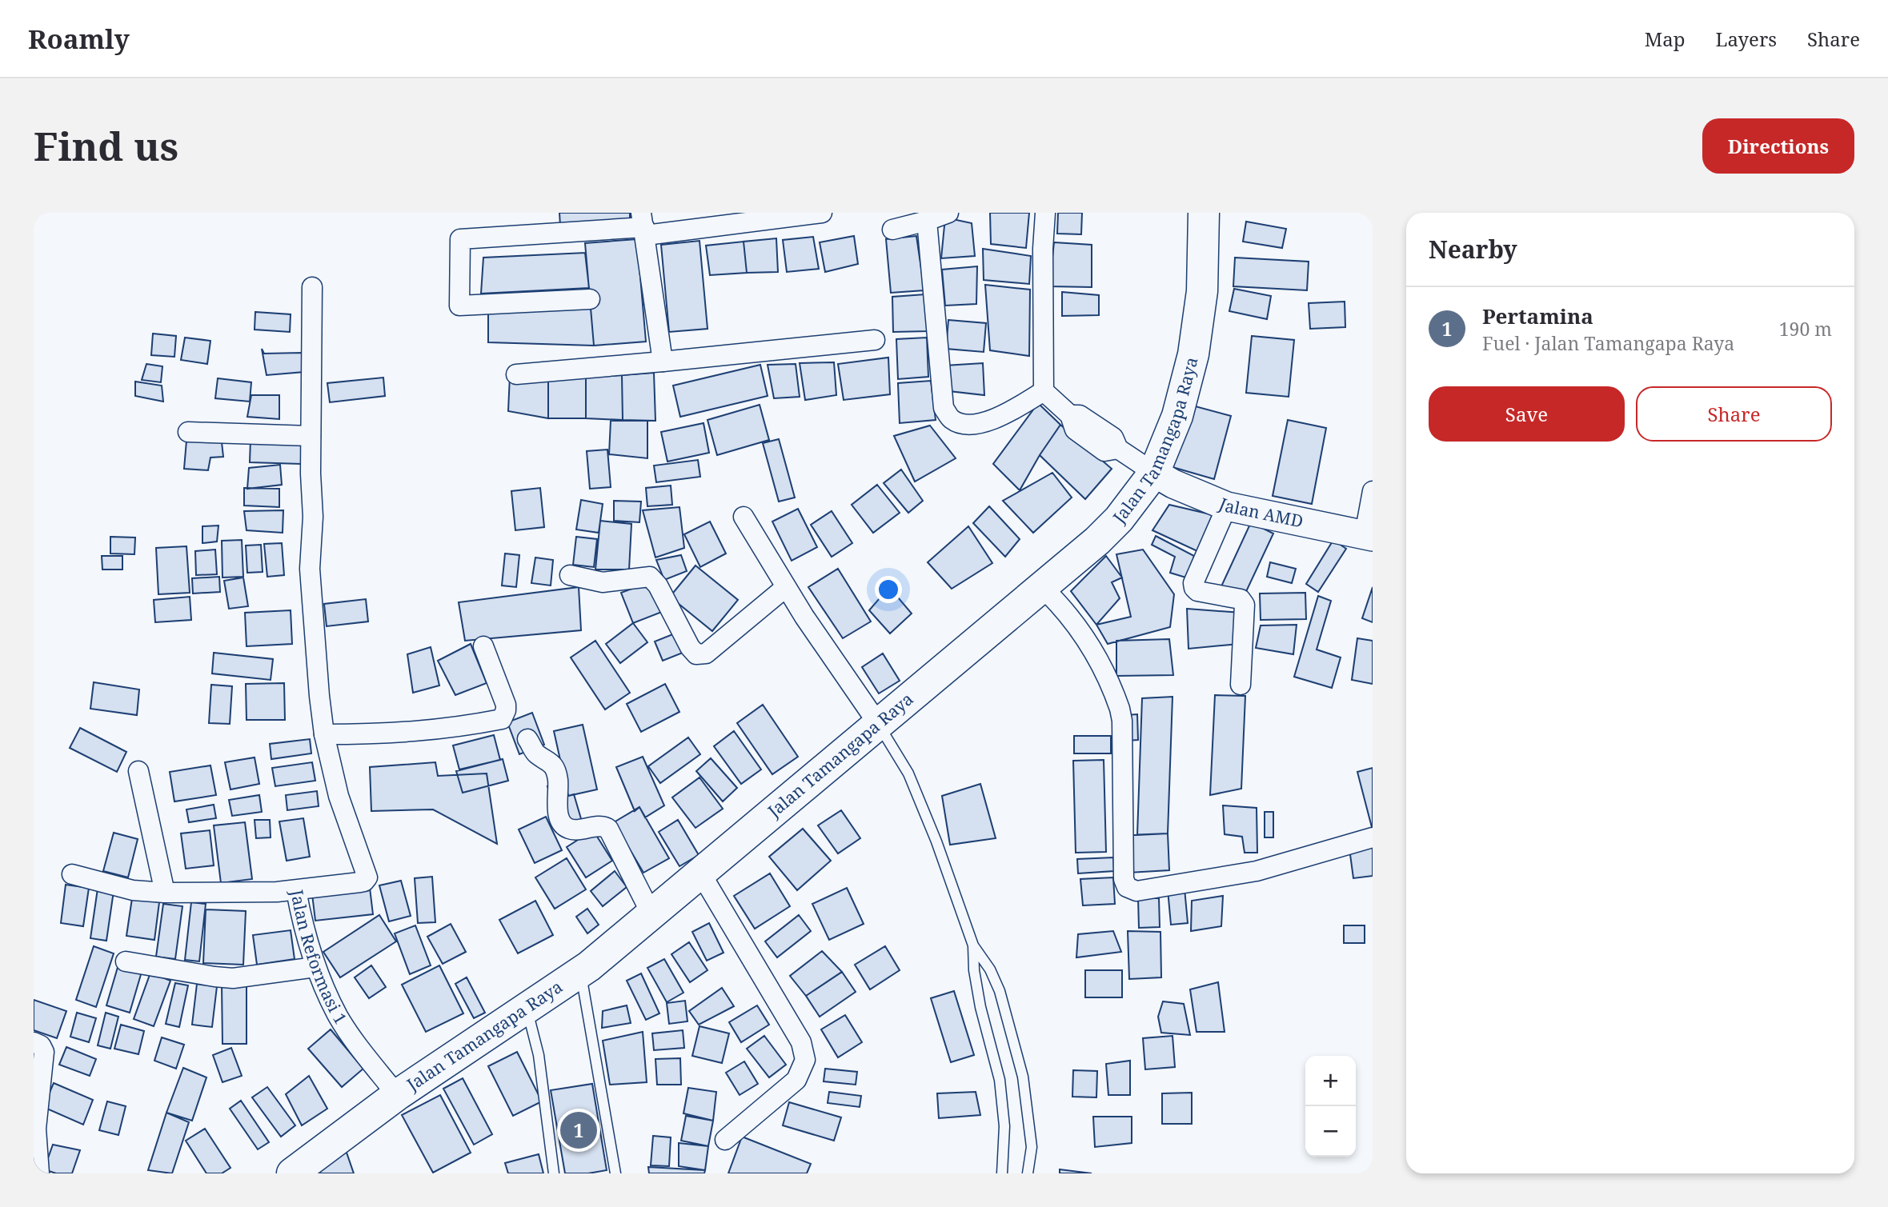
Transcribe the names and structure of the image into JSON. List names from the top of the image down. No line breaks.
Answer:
{"streets":{"main road":["Jalan Tamangapa Raya"],"street":["Jalan AMD","Jalan Reformasi 1"]},"crossings":[["Jalan Tamangapa Raya","Jalan AMD"],["Jalan Tamangapa Raya","Jalan Reformasi 1"]],"page":{"header":"Roamly","nav":["Map","Layers","Share"],"buttons":["Directions",["Save","Share"]],"title":"Find us","heading":"Nearby","list":[{"mark":"1","name":"Pertamina","note":"Fuel · Jalan Tamangapa Raya","value":"190 m"}],"map_buttons":["+","−"],"pins":"1"}}
